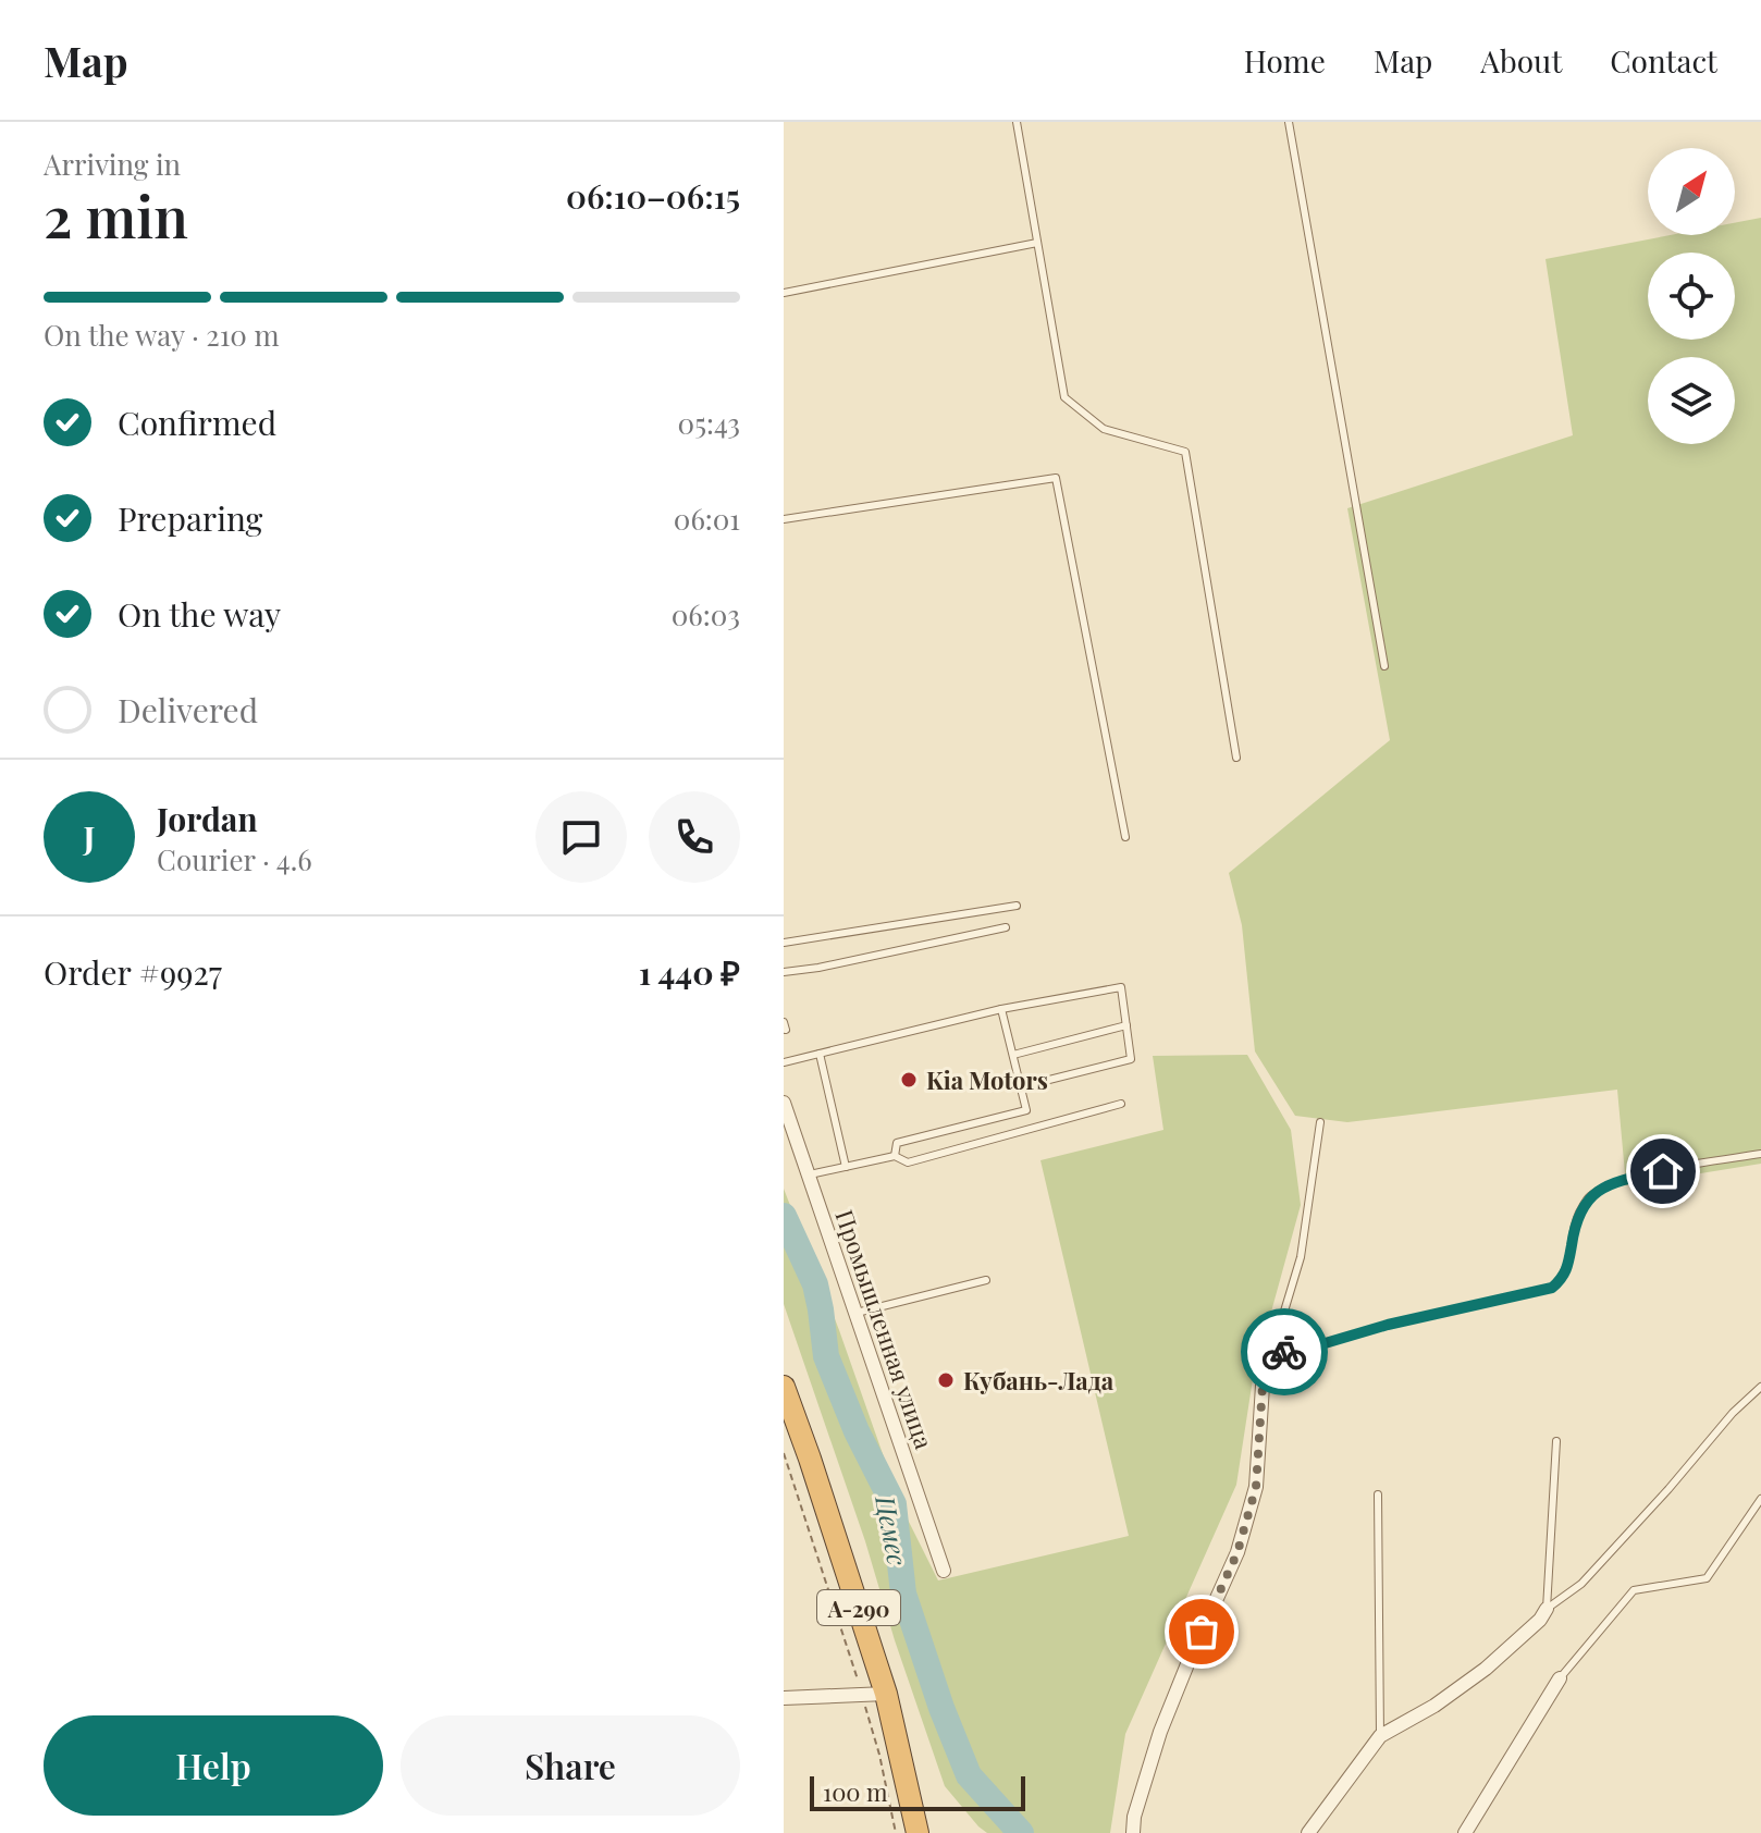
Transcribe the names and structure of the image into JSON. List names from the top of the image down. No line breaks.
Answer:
{"streets":{"highway":["А-290"],"street":["Промышленная улица"]},"water":["Цемес"],"places":["Kia Motors","Кубань-Лада"],"scale_bar":"100 m","north":"top right","page":{"header":"Map","nav":["Home","Map","About","Contact"],"heading":["2 min","Arriving in","06:10–06:15"],"panel":["Jordan","Courier · 4.6","Order #9927","1 440 ₽"],"bar":"On the way · 210 m","list":[["Confirmed","05:43"],["Preparing","06:01"],["On the way","06:03"],"Delivered"],"round":"J","buttons":["Help","Share"],"scale":"100 m"}}
